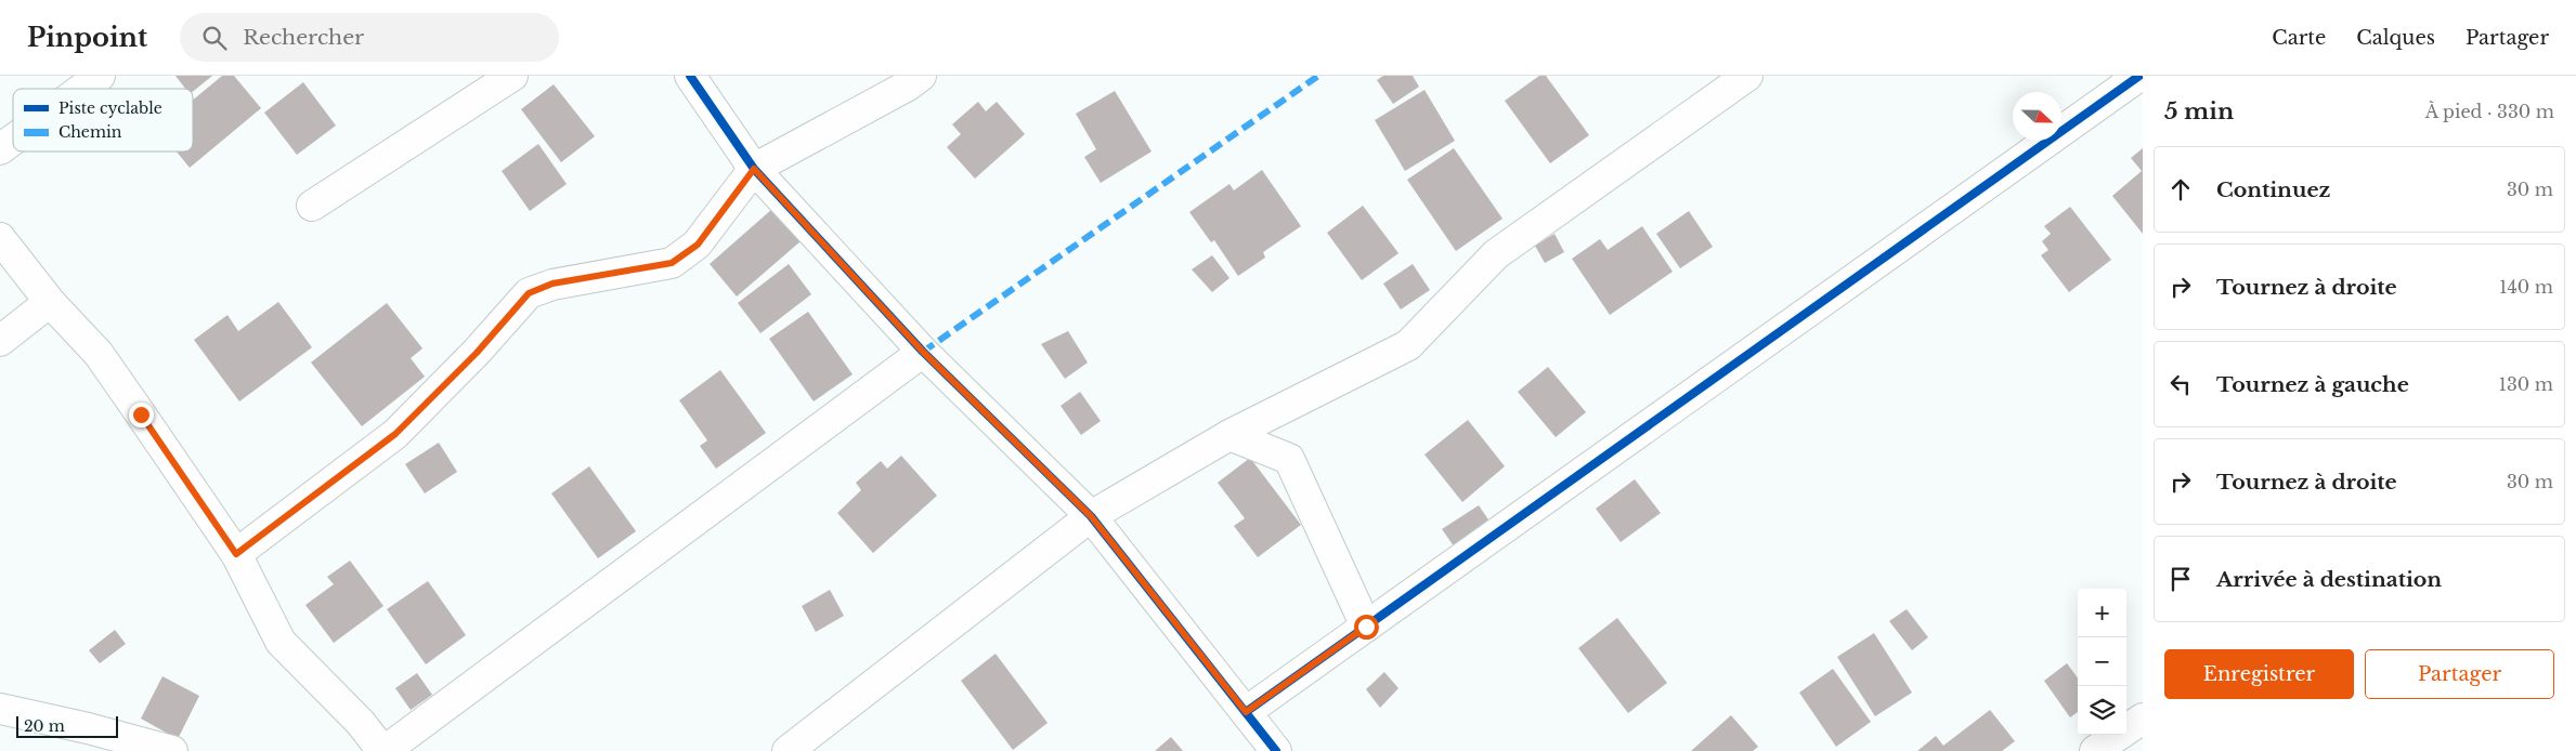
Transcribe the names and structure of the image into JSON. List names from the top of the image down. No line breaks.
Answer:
{"legend":["Piste cyclable","Chemin"],"scale_bar":"20 m","north":"right","page":{"header":"Pinpoint","search":"Rechercher","nav":["Carte","Calques","Partager"],"heading":["5 min","À pied · 330 m"],"list":[["Continuez","30 m"],["Tournez à droite","140 m"],["Tournez à gauche","130 m"],["Tournez à droite","30 m"],"Arrivée à destination"],"map_buttons":["+","−"],"buttons":["Enregistrer","Partager"],"scale":"20 m"}}
